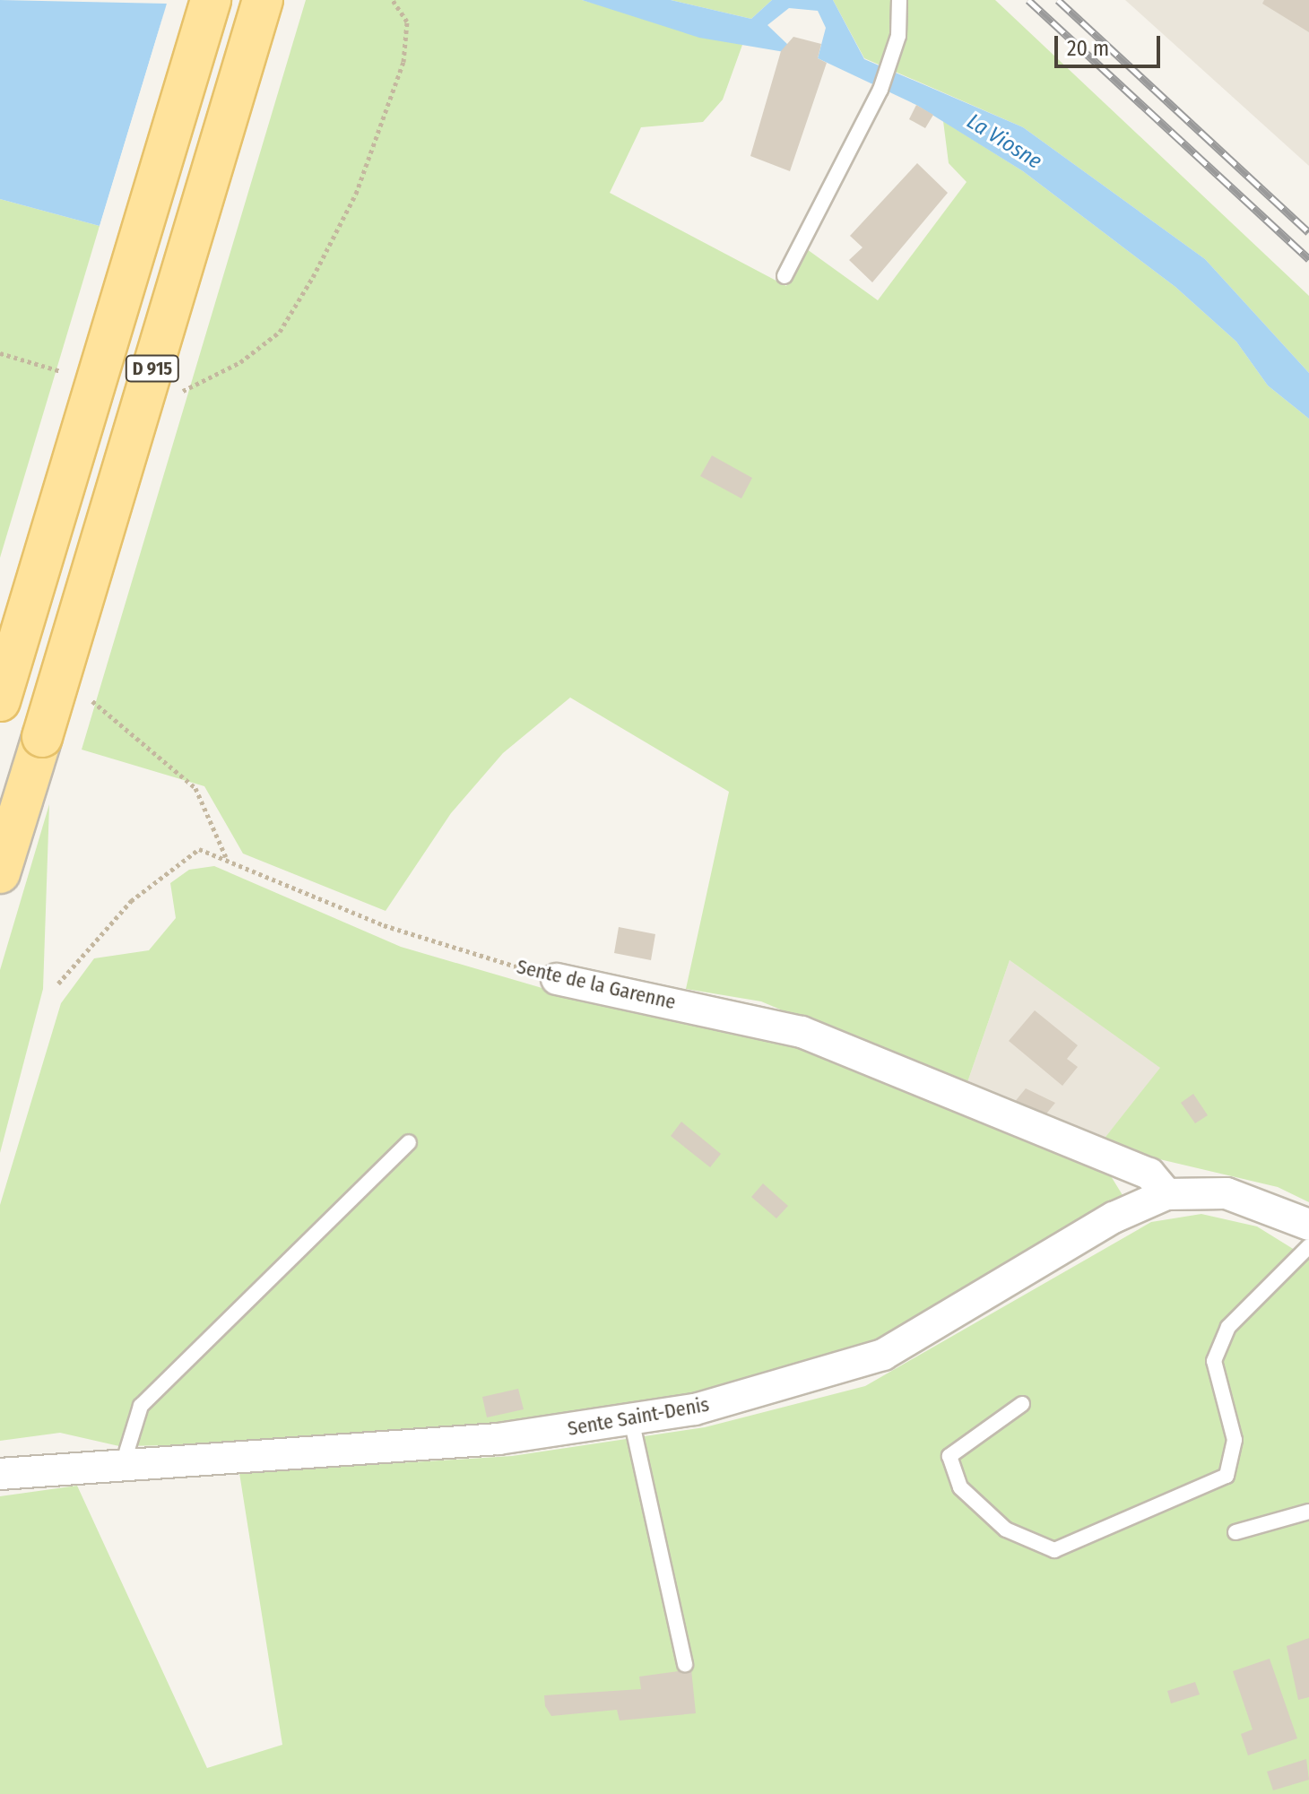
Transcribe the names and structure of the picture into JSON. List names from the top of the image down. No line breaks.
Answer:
{"streets":{"main road":["D 915"],"street":["Sente de la Garenne","Sente Saint-Denis"]},"crossings":[["Sente de la Garenne","Sente Saint-Denis"]],"water":["La Viosne"],"scale_bar":"20 m"}
